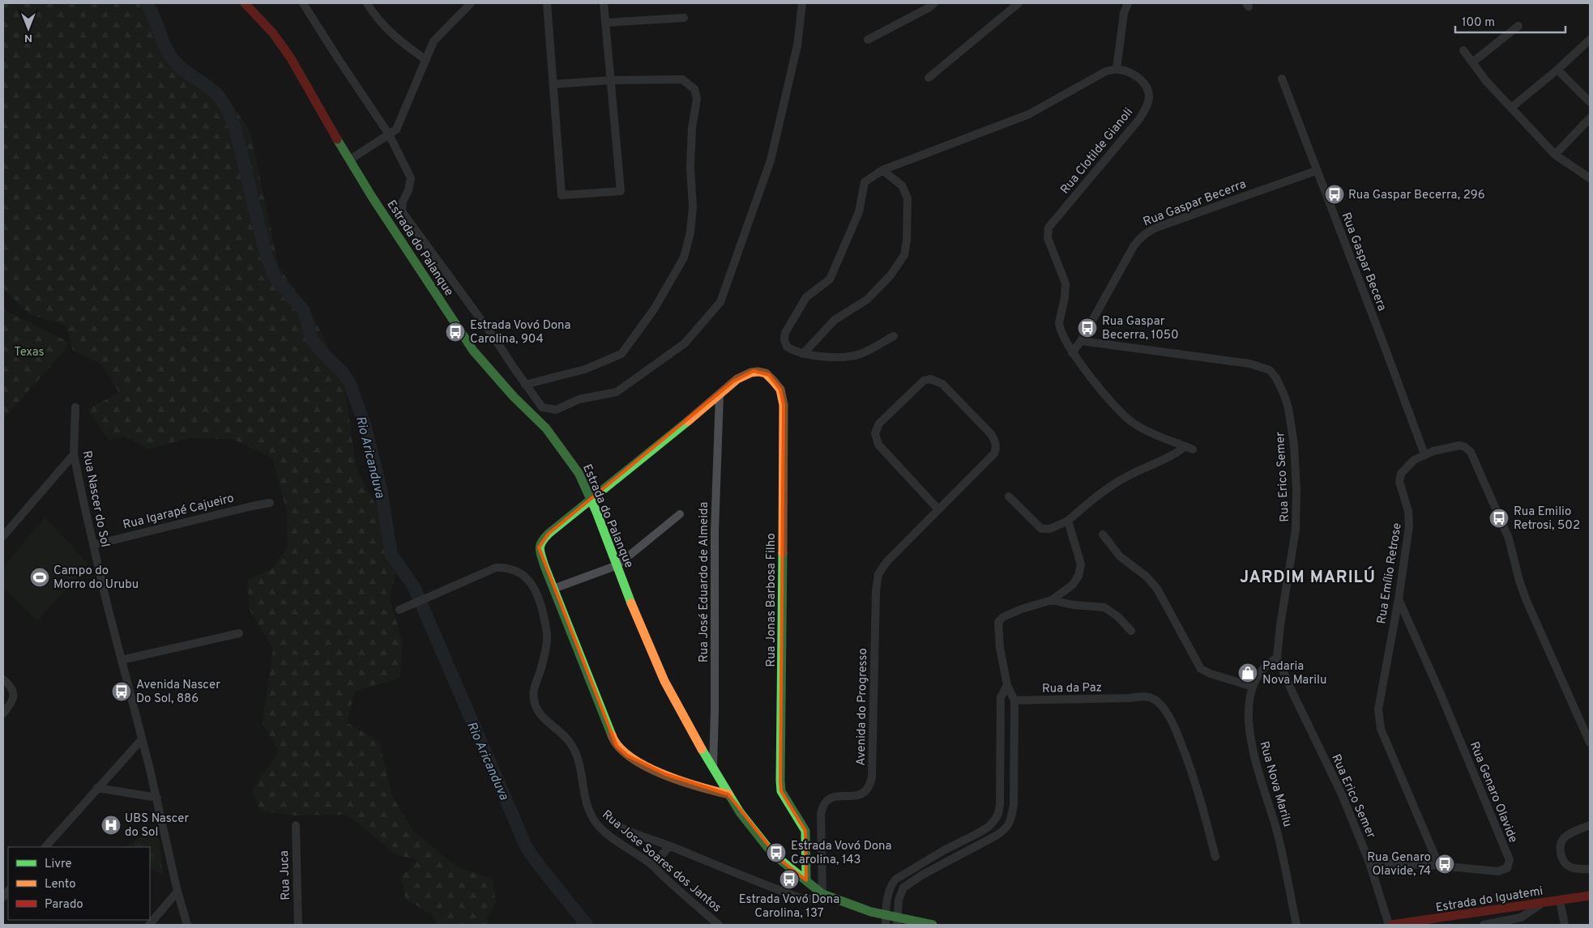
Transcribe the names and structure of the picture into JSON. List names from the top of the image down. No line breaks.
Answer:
{"streets":{"street":["Rua Clotilde Gianoli","Rua Gaspar Becerra","Estrada do Palanque","Rua Gaspar Becera","Rua Erico Semer","Rua Nascer do Sol","Rua Igarapé Cajueiro","Rua Emílio Retrose","Rua José Eduardo de Almeida","Rua Jonas Barbosa Filho","Rua da Paz","Avenida do Progresso","Rua Nova Marilu","Rua Genaro Olavide","Rua Jose Soares dos Jantos","Rua Juca","Estrada do Iguatemi"]},"crossings":[["Rua Clotilde Gianoli","Rua Gaspar Becerra"],["Rua Gaspar Becerra","Rua Gaspar Becera"],["Rua Gaspar Becerra","Rua Erico Semer"],["Estrada do Palanque","Rua José Eduardo de Almeida"],["Estrada do Palanque","Rua Jonas Barbosa Filho"],["Estrada do Palanque","Avenida do Progresso"],["Rua Gaspar Becera","Rua Emílio Retrose"],["Rua Erico Semer","Rua Nova Marilu"],["Rua Erico Semer","Rua Genaro Olavide"],["Rua Erico Semer","Estrada do Iguatemi"],["Rua Nascer do Sol","Rua Igarapé Cajueiro"],["Rua Emílio Retrose","Rua Genaro Olavide"],["Rua José Eduardo de Almeida","Rua Jonas Barbosa Filho"]],"districts":["JARDIM MARILÚ"],"water":["Rio Aricanduva"],"parks":["Texas"],"places":{"bus stop":["Rua Gaspar Becerra, 296","Rua Gaspar Becerra, 1050","Estrada Vovó Dona Carolina, 904","Rua Emilio Retrosi, 502","Avenida Nascer Do Sol, 886","Estrada Vovó Dona Carolina, 143","Rua Genaro Olavide, 74","Estrada Vovó Dona Carolina, 137"],"sports":["Campo do Morro do Urubu"],"shop":["Padaria Nova Marilu"],"hospital":["UBS Nascer do Sol"]},"legend":["Livre","Lento","Parado"],"scale_bar":"100 m","north":"bottom"}
